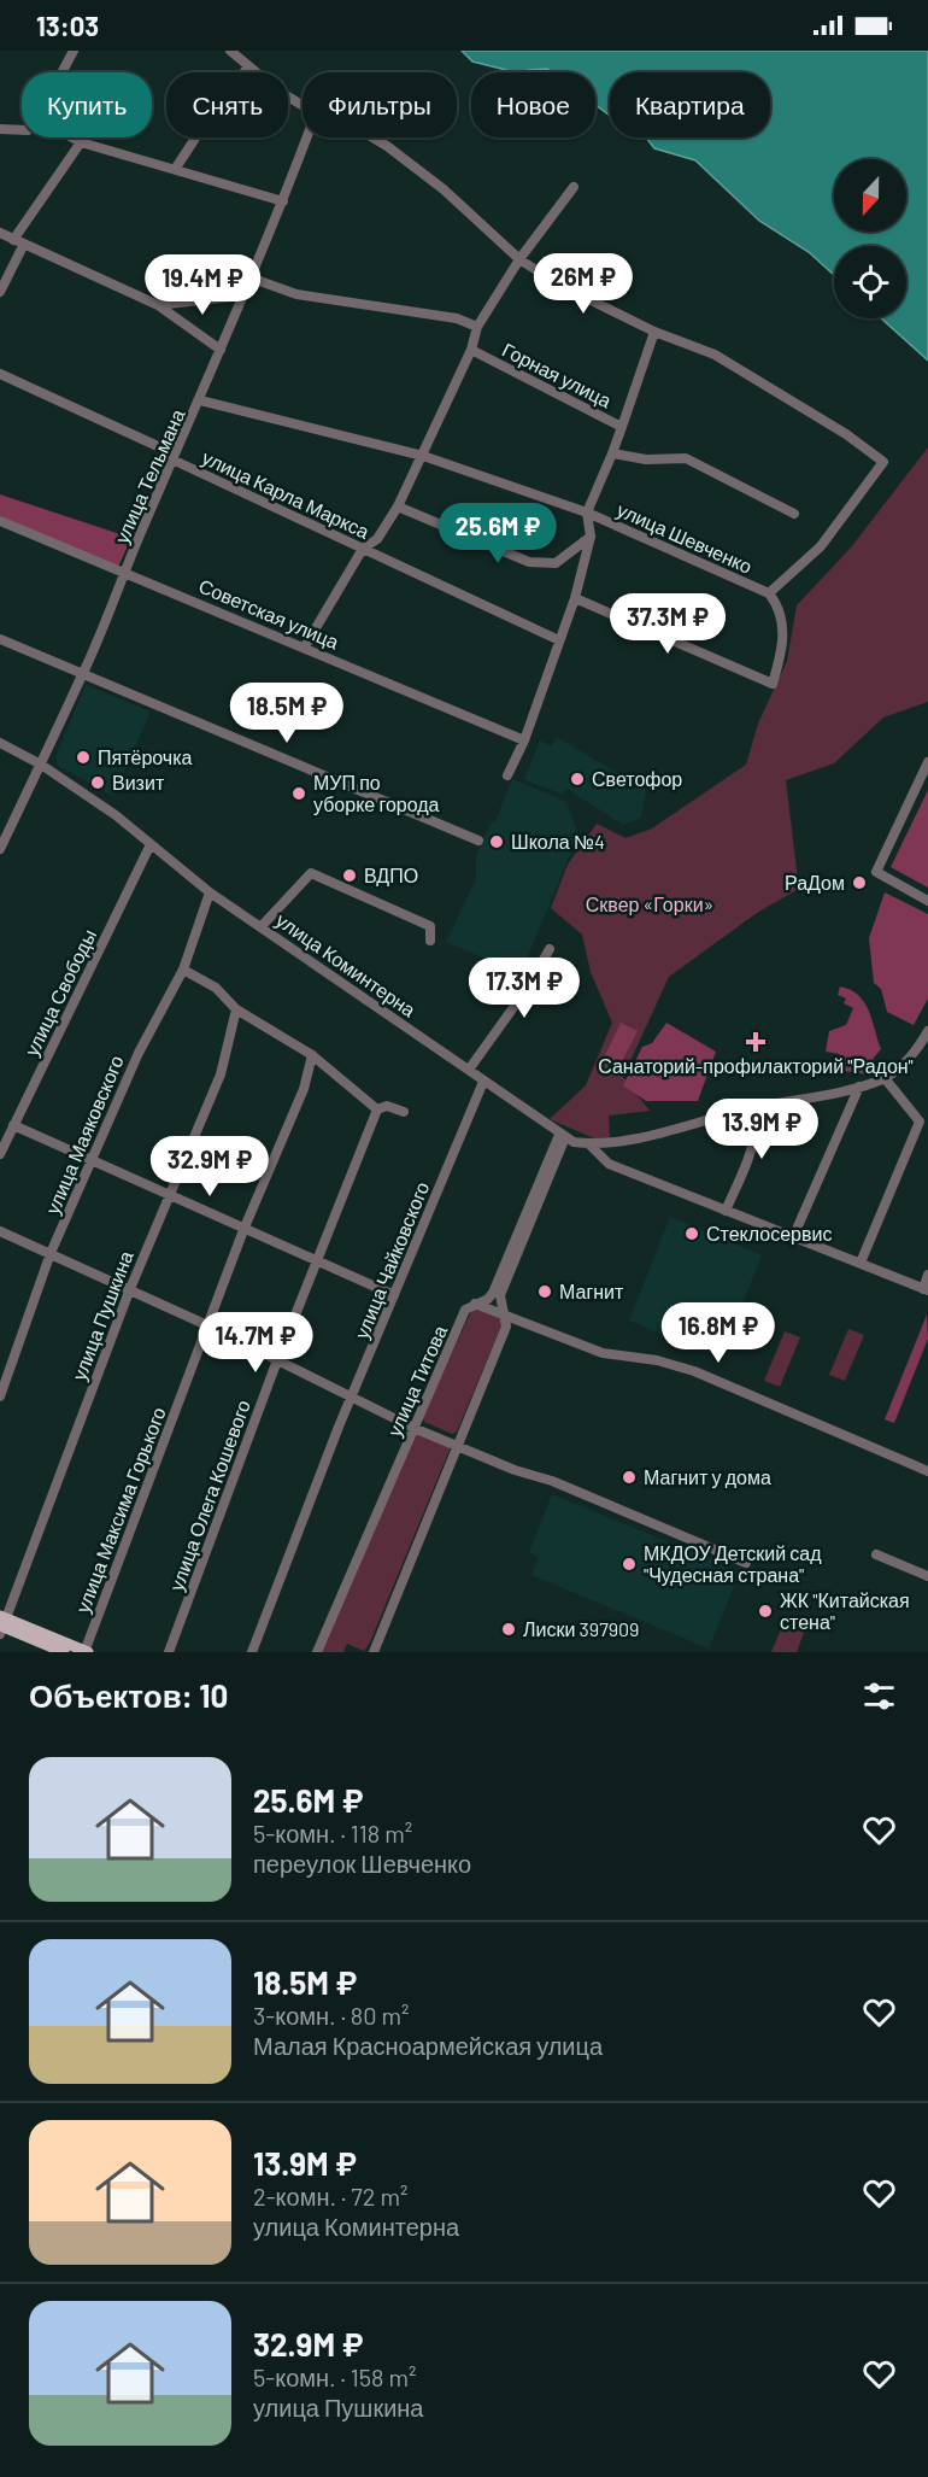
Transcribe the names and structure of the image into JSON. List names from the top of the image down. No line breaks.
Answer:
{"streets":{"street":["Горная улица","улица Тельмана","улица Карла Маркса","улица Шевченко","Советская улица","улица Коминтерна","улица Свободы","улица Маяковского","улица Чайковского","улица Пушкина","улица Титова","улица Олега Кошевого","улица Максима Горького"]},"crossings":[["Горная улица","улица Шевченко"],["улица Тельмана","улица Карла Маркса"],["улица Тельмана","улица Шевченко"],["улица Тельмана","Советская улица"],["улица Тельмана","улица Коминтерна"],["улица Коминтерна","улица Свободы"],["улица Коминтерна","улица Маяковского"],["улица Коминтерна","улица Чайковского"],["улица Коминтерна","улица Титова"]],"parks":["Сквер «Горки»"],"places":{"other":["Пятёрочка","Светофор","Визит","МУП по уборке города","Школа №4","ВДПО","РаДом","Стеклосервис","Магнит","Магнит у дома","МКДОУ Детский сад \"Чудесная страна\"","ЖК \"Китайская стена\"","Лиски 397909"],"health":["Санаторий-профилакторий \"Радон\""]},"north":"bottom","page":{"status":"13:03","chip":["Купить","Снять","Фильтры","Новое","Квартира"],"price":["26M ₽","19.4M ₽","25.6M ₽","37.3M ₽","18.5M ₽","17.3M ₽","13.9M ₽","32.9M ₽","16.8M ₽","14.7M ₽"],"heading":"Объектов: 10","list":[{"name":"25.6M ₽","note":"5-комн. · 118 m² · переулок Шевченко"},{"name":"18.5M ₽","note":"3-комн. · 80 m² · Малая Красноармейская улица"},{"name":"13.9M ₽","note":"2-комн. · 72 m² · улица Коминтерна"},{"name":"32.9M ₽","note":"5-комн. · 158 m² · улица Пушкина"}]}}
